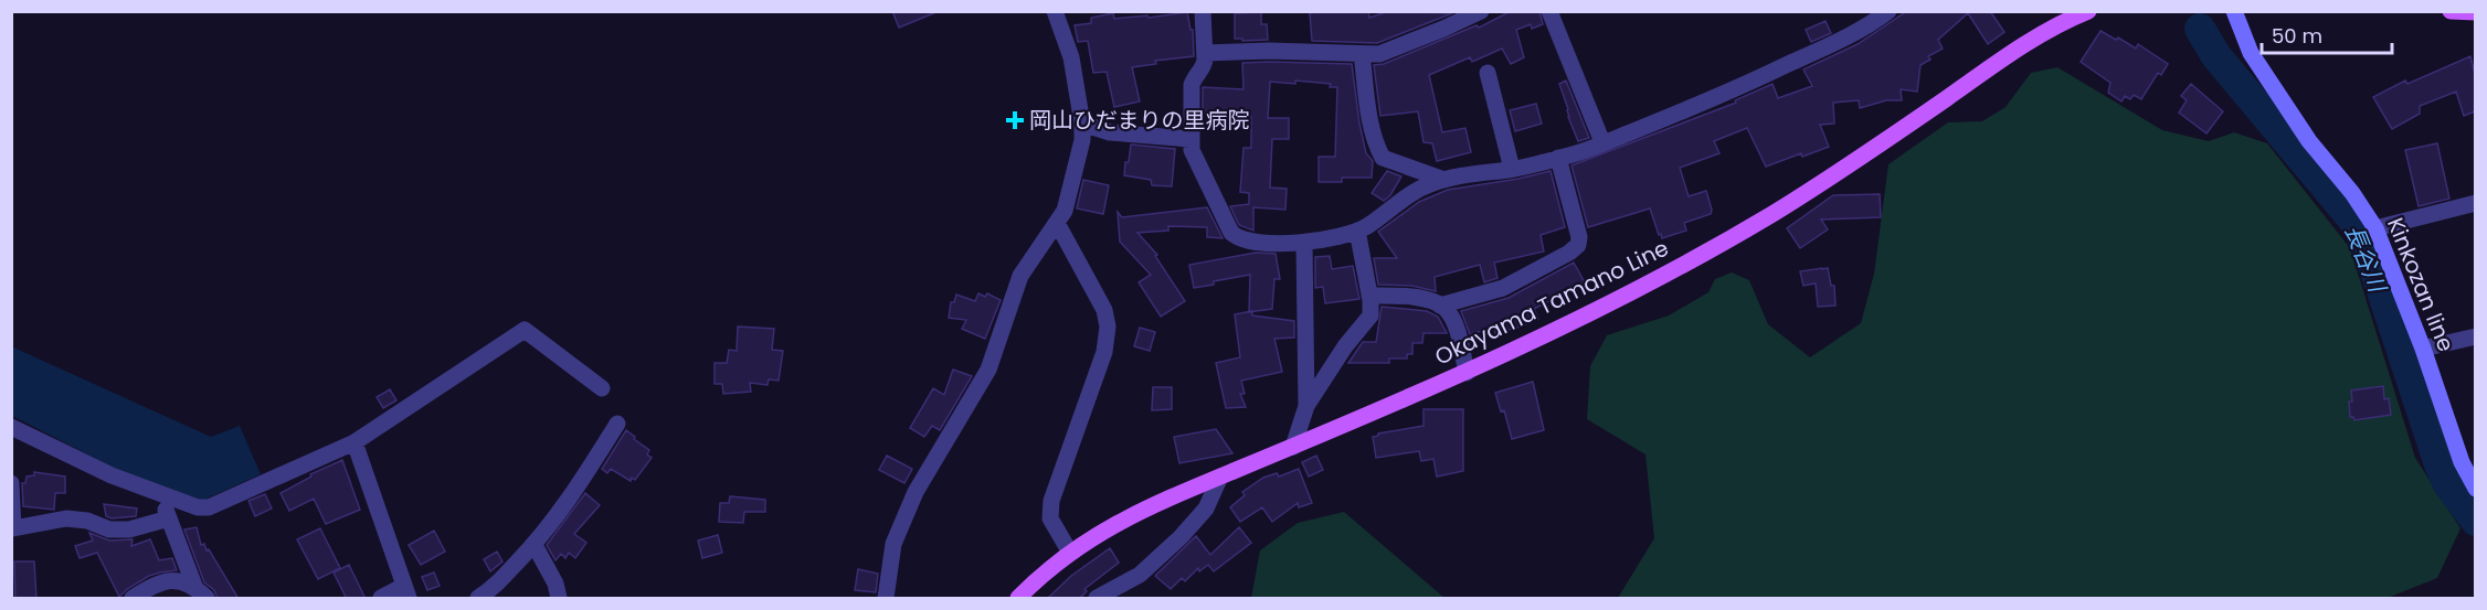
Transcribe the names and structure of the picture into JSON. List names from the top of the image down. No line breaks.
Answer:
{"streets":{"main road":["Kinkozan line","Okayama Tamano Line"]},"water":["長谷川"],"places":{"health":["岡山ひだまりの里病院"]},"scale_bar":"50 m"}
